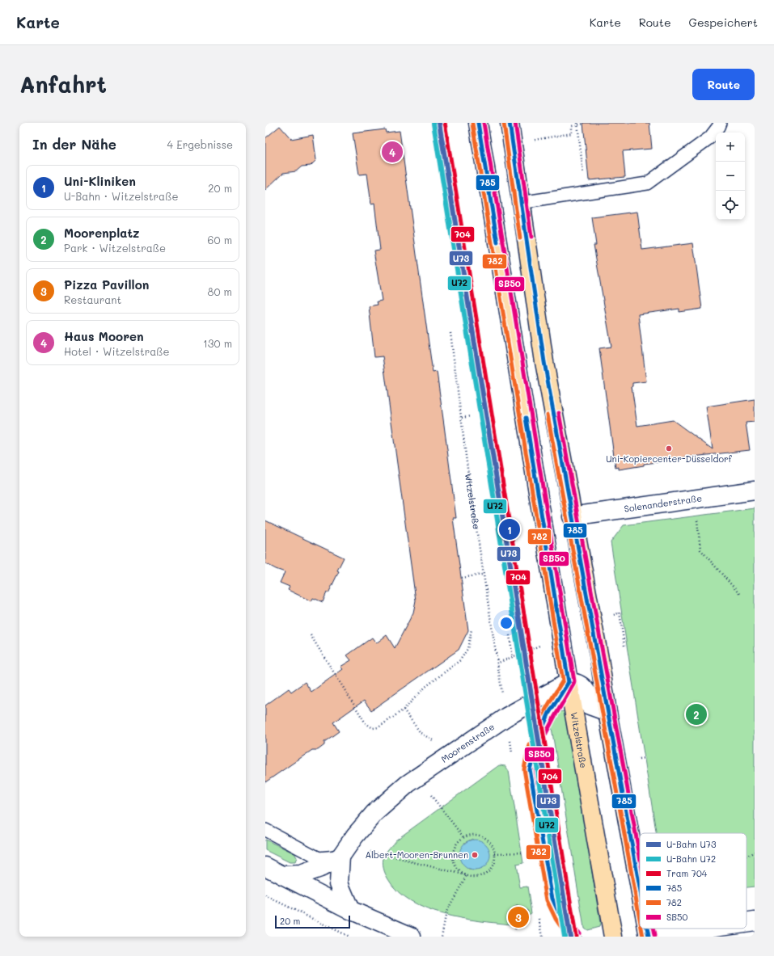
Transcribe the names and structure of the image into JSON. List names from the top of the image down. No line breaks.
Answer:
{"streets":{"main road":["Witzelstraße"],"street":["Solenanderstraße","Moorenstraße"]},"crossings":[["Witzelstraße","Moorenstraße"]],"places":["Uni-Kopiercenter-Düsseldorf","Albert-Mooren-Brunnen"],"lines":["metro line U73","tram line 704","transit line 785","transit line SB50","metro line U72","transit line 782"],"legend":["U-Bahn U73","U-Bahn U72","Tram 704","785","782","SB50"],"scale_bar":"20 m","page":{"header":"Karte","nav":["Karte","Route","Gespeichert"],"buttons":"Route","title":"Anfahrt","heading":["In der Nähe","4 Ergebnisse"],"map_buttons":["+","−"],"pins":["4","1","2","3"],"list":[{"mark":"1","name":"Uni-Kliniken","note":"U-Bahn · Witzelstraße","value":"20 m"},{"mark":"2","name":"Moorenplatz","note":"Park · Witzelstraße","value":"60 m"},{"mark":"3","name":"Pizza Pavillon","note":"Restaurant","value":"80 m"},{"mark":"4","name":"Haus Mooren","note":"Hotel · Witzelstraße","value":"130 m"}],"scale":"20 m"}}
